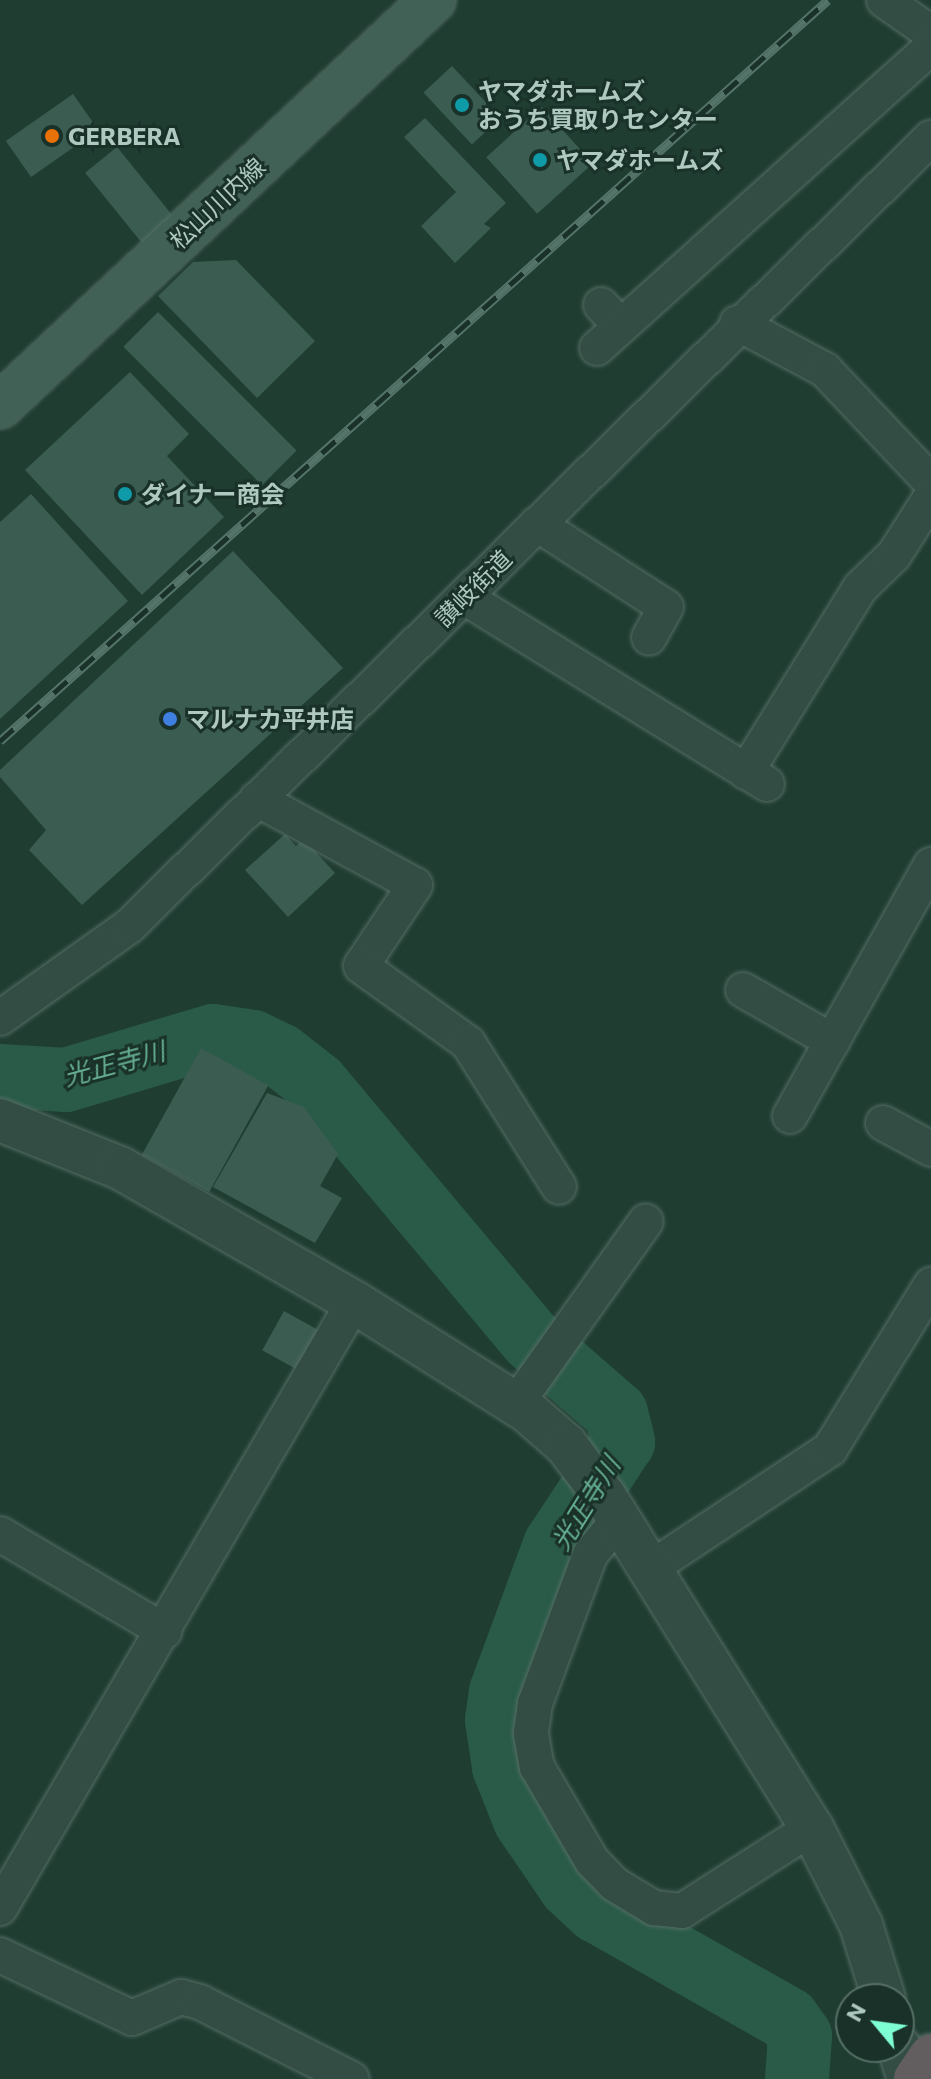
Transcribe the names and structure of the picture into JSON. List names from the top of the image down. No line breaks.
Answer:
{"streets":{"main road":["松山川内線"],"street":["讃岐街道"]},"water":["光正寺川"],"places":["ヤマダホームズ おうち買取りセンター","GERBERA","ヤマダホームズ","ダイナー商会","マルナカ平井店"],"north":"top left"}
